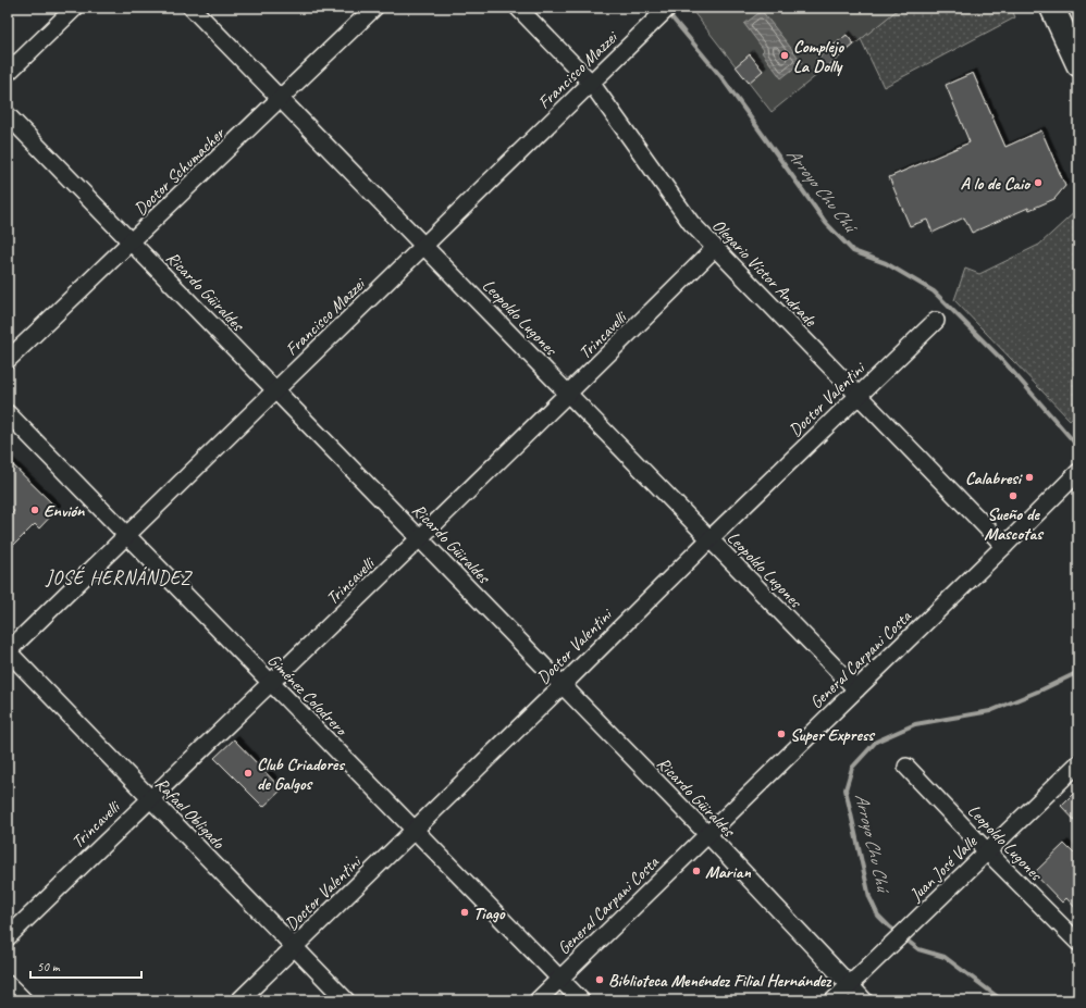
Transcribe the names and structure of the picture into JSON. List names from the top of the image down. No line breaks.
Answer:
{"streets":{"street":["Francisco Mazzei","Doctor Schumacher","Olegario Víctor Andrade","Ricardo Güiraldes","Leopoldo Lugones","Trincavelli","Doctor Valentini","General Carpani Costa","Giménez Colodrero","Rafael Obligado","Juan José Valle"]},"crossings":[["Francisco Mazzei","Olegario Víctor Andrade"],["Francisco Mazzei","Ricardo Güiraldes"],["Francisco Mazzei","Leopoldo Lugones"],["Francisco Mazzei","Giménez Colodrero"],["Francisco Mazzei","Rafael Obligado"],["Doctor Schumacher","Ricardo Güiraldes"],["Doctor Schumacher","Leopoldo Lugones"],["Olegario Víctor Andrade","Trincavelli"],["Olegario Víctor Andrade","Doctor Valentini"],["Olegario Víctor Andrade","General Carpani Costa"],["Ricardo Güiraldes","Trincavelli"],["Ricardo Güiraldes","Doctor Valentini"],["Ricardo Güiraldes","General Carpani Costa"],["Ricardo Güiraldes","Juan José Valle"],["Leopoldo Lugones","Trincavelli"],["Leopoldo Lugones","Doctor Valentini"],["Leopoldo Lugones","General Carpani Costa"],["Leopoldo Lugones","Juan José Valle"],["Trincavelli","Giménez Colodrero"],["Trincavelli","Rafael Obligado"],["Doctor Valentini","Giménez Colodrero"],["Doctor Valentini","Rafael Obligado"],["General Carpani Costa","Giménez Colodrero"]],"districts":["JOSÉ HERNÁNDEZ"],"water":["Arroyo Chu Chú"],"places":["Complejo La Dolly","A lo de Caio","Calabresi","Sueño de Mascotas","Envión","Super Express","Club Criadores de Galgos","Marian","Tiago","Biblioteca Menéndez Filial Hernández"],"scale_bar":"50 m"}
